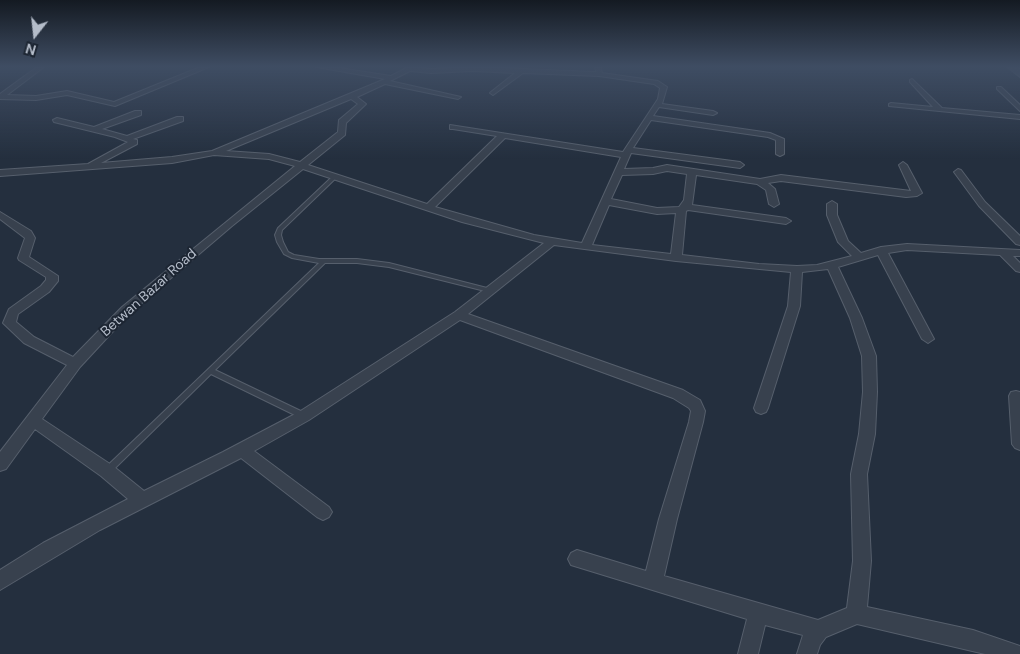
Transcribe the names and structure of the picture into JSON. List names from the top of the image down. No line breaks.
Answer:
{"streets":{"street":["Betwan Bazar Road"]},"north":"bottom"}
